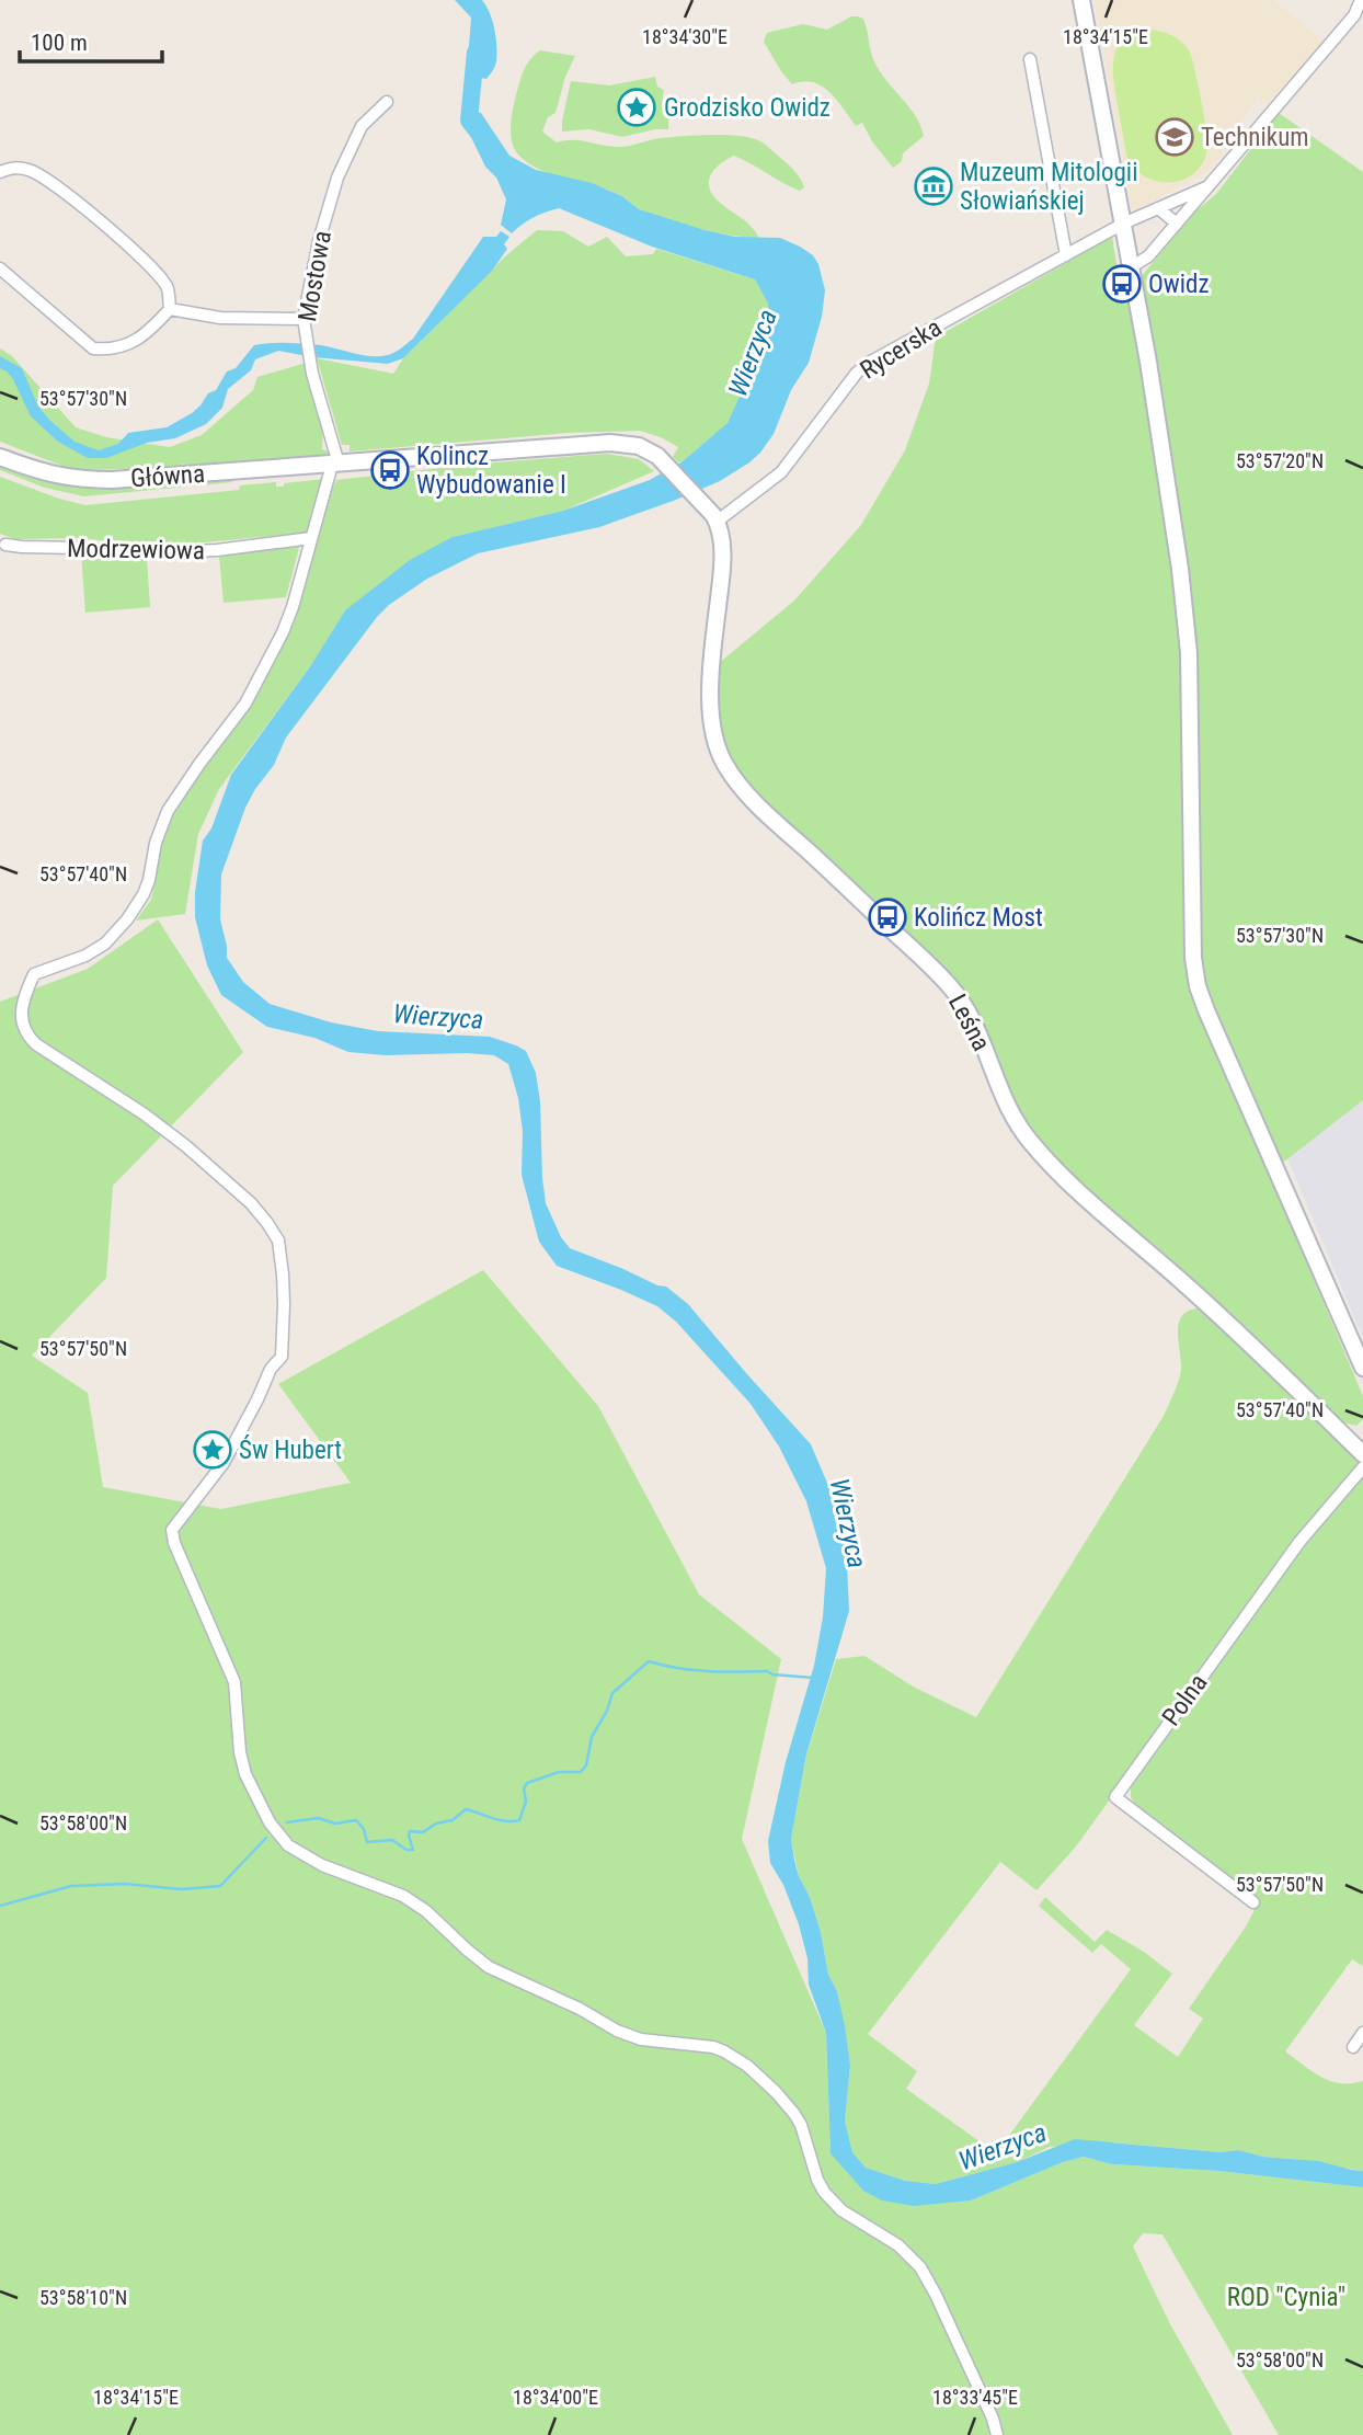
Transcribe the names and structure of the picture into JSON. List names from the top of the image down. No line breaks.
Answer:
{"streets":{"street":["Mostowa","Rycerska","Główna","Modrzewiowa","Leśna","Polna"]},"crossings":[["Mostowa","Główna"],["Rycerska","Leśna"],["Główna","Leśna"]],"water":["Wierzyca"],"parks":["ROD \"Cynia\""],"places":{"place":["Grodzisko Owidz","Św Hubert"],"school or university":["Technikum"],"museum":["Muzeum Mitologii Słowiańskiej"],"bus stop":["Owidz","Kolincz Wybudowanie I","Kolińcz Most"]},"scale_bar":"100 m","coordinates":["18°34'30\"E","18°34'15\"E","53°57'30\"N","53°57'20\"N","53°57'40\"N","53°57'50\"N","53°58'00\"N","53°58'10\"N","18°34'00\"E","18°33'45\"E"]}
